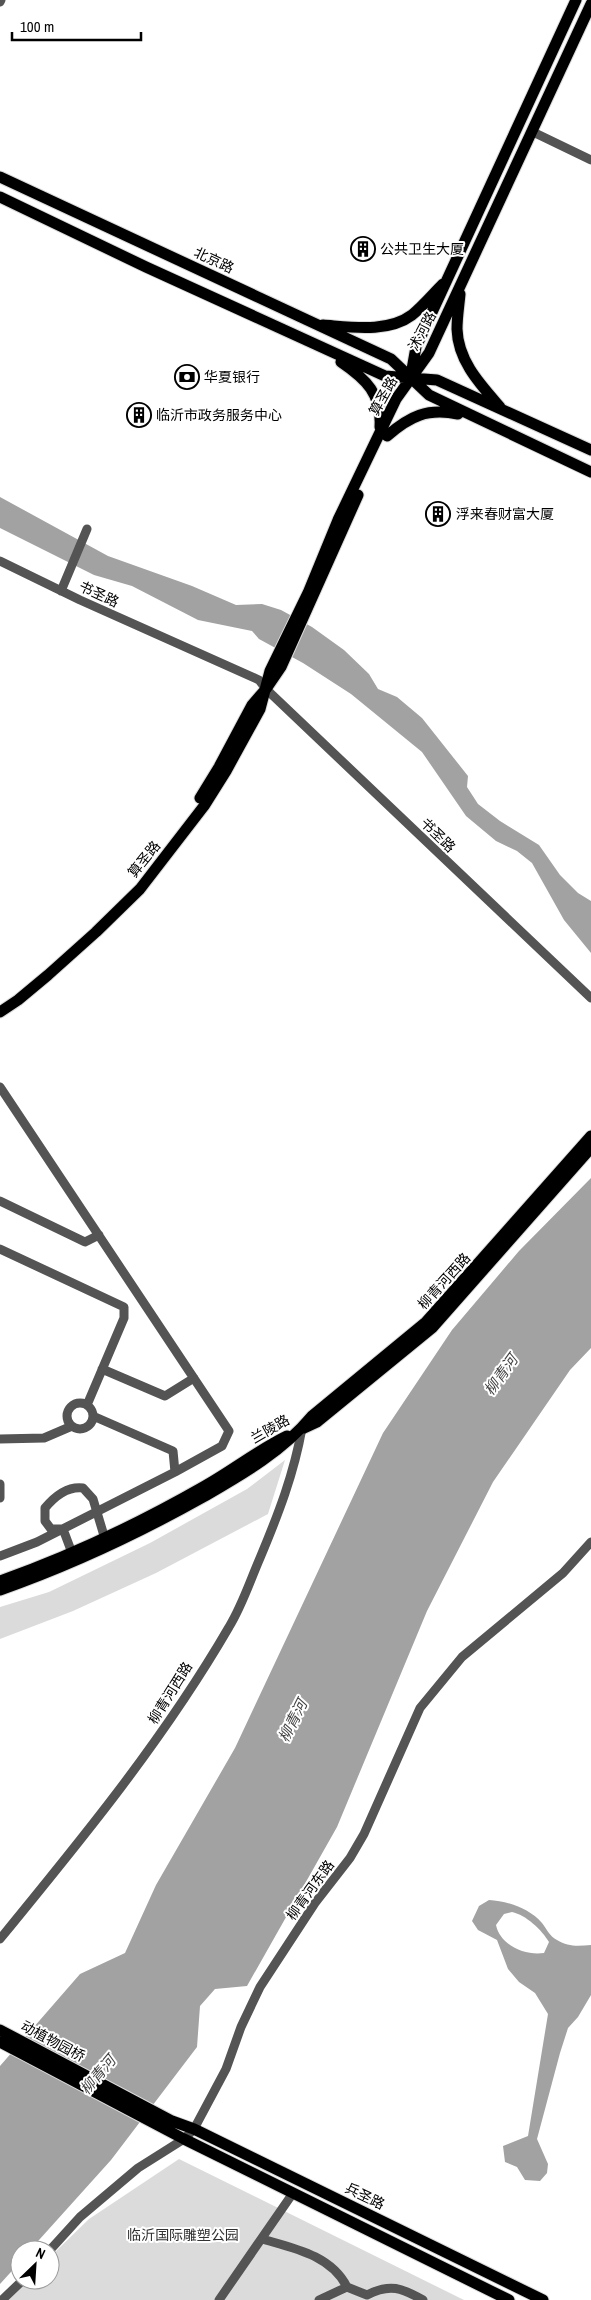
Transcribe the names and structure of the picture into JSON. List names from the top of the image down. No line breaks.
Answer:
{"streets":{"main road":["北京路","沭河路","算圣路","柳青河西路","兰陵路","动植物园桥","兵圣路"],"street":["书圣路","柳青河东路"]},"crossings":[["北京路","沭河路"],["北京路","算圣路"],["沭河路","算圣路"],["算圣路","书圣路"],["柳青河西路","兰陵路"],["柳青河东路","兵圣路"],["动植物园桥","兵圣路"]],"water":["柳青河"],"parks":["临沂国际雕塑公园"],"places":{"building":["公共卫生大厦","临沂市政务服务中心","浮来春财富大厦"],"bank":["华夏银行"]},"scale_bar":"100 m","north":"top right"}
